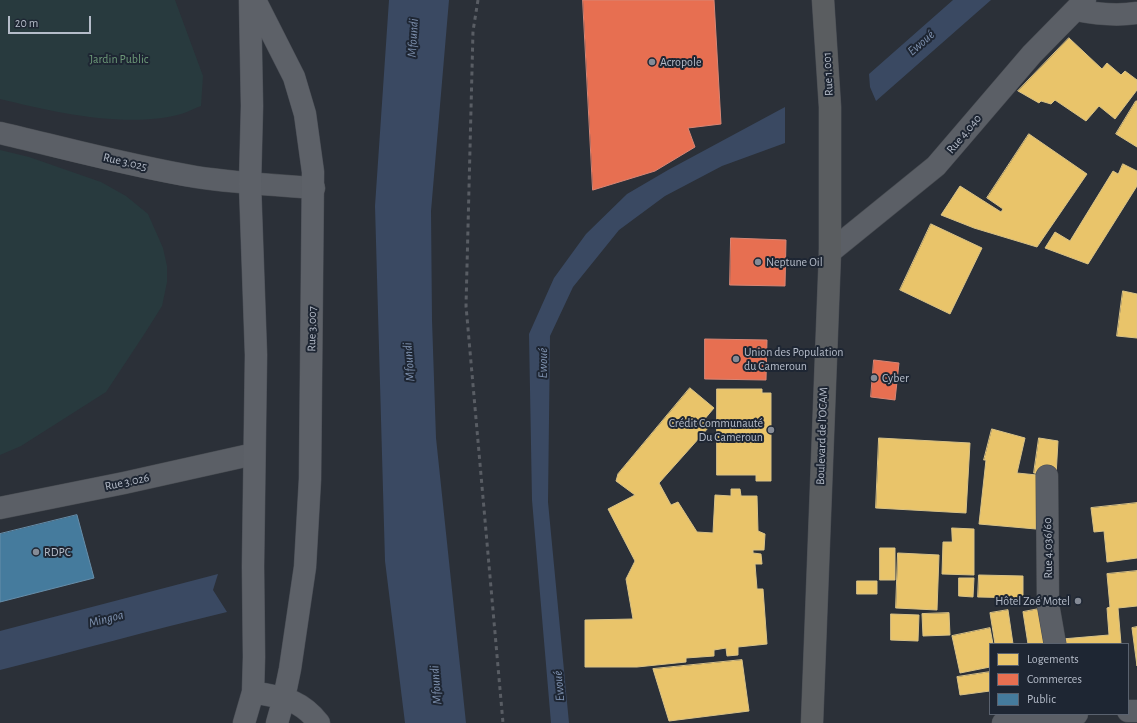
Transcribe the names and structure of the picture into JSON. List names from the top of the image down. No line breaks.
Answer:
{"streets":{"highway":["Rue 1.001","Boulevard de l'OCAM"],"main road":["Rue 3.007"],"street":["Rue 4.040","Rue 3.025","Rue 3.026","Rue 4.036/60"]},"crossings":[["Rue 1.001","Boulevard de l'OCAM"],["Rue 4.040","Boulevard de l'OCAM"],["Rue 3.025","Rue 3.007"]],"water":["Mfoundi","Ewoué","Mingoa"],"parks":["Jardin Public"],"places":["Acropole","Neptune Oil","Union des Population du Cameroun","Cyber","Crédit Communauté Du Cameroun","RDPC","Hôtel Zoé Motel"],"legend":["Logements","Commerces","Public"],"scale_bar":"20 m"}
